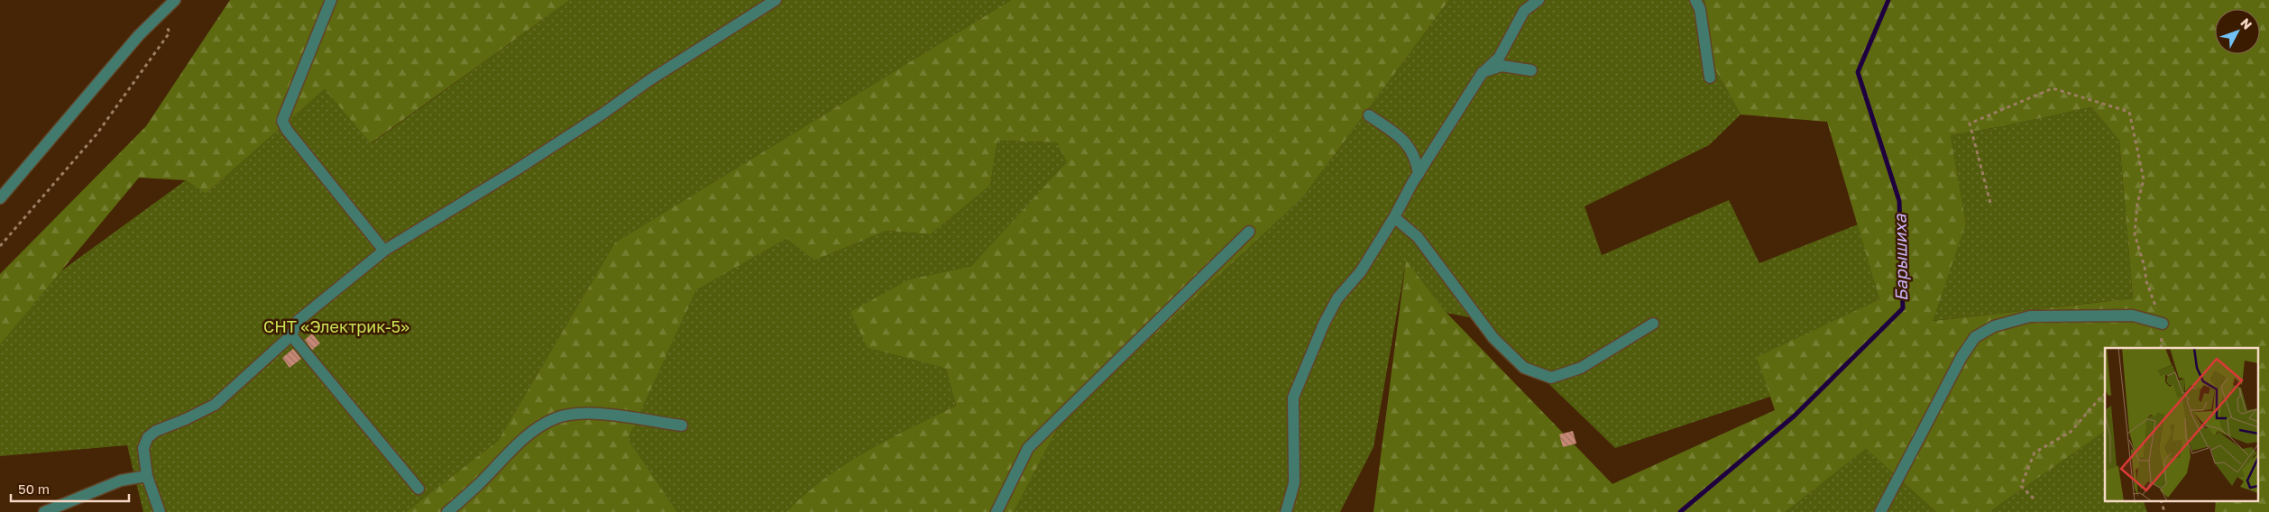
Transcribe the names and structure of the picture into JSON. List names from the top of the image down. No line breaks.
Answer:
{"water":["Барышиха"],"parks":["СНТ «Электрик-5»"],"scale_bar":"50 m","north":"top right"}
